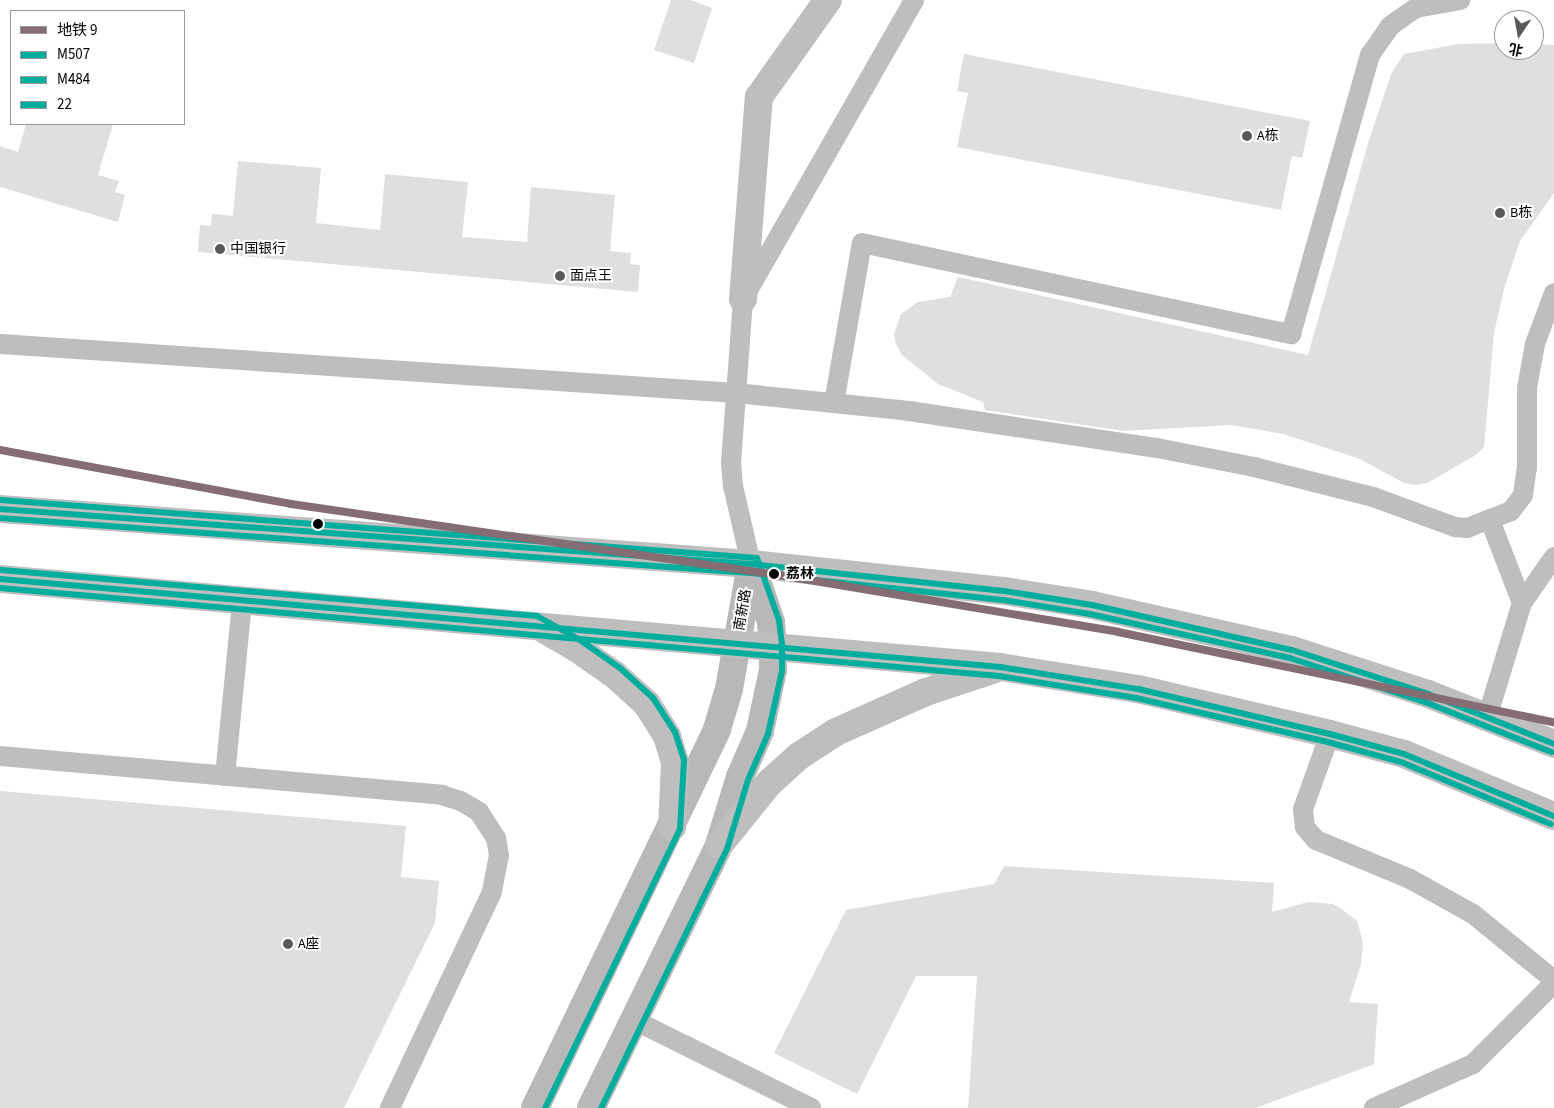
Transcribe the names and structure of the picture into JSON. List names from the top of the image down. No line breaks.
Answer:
{"streets":{"main road":["南新路"]},"places":["A栋","B栋","中国银行","面点王","荔林","A座"],"lines":["metro line 9","transit line 22","transit line M507","transit line M484"],"legend":["地铁 9","M507","M484","22"],"north":"bottom"}
